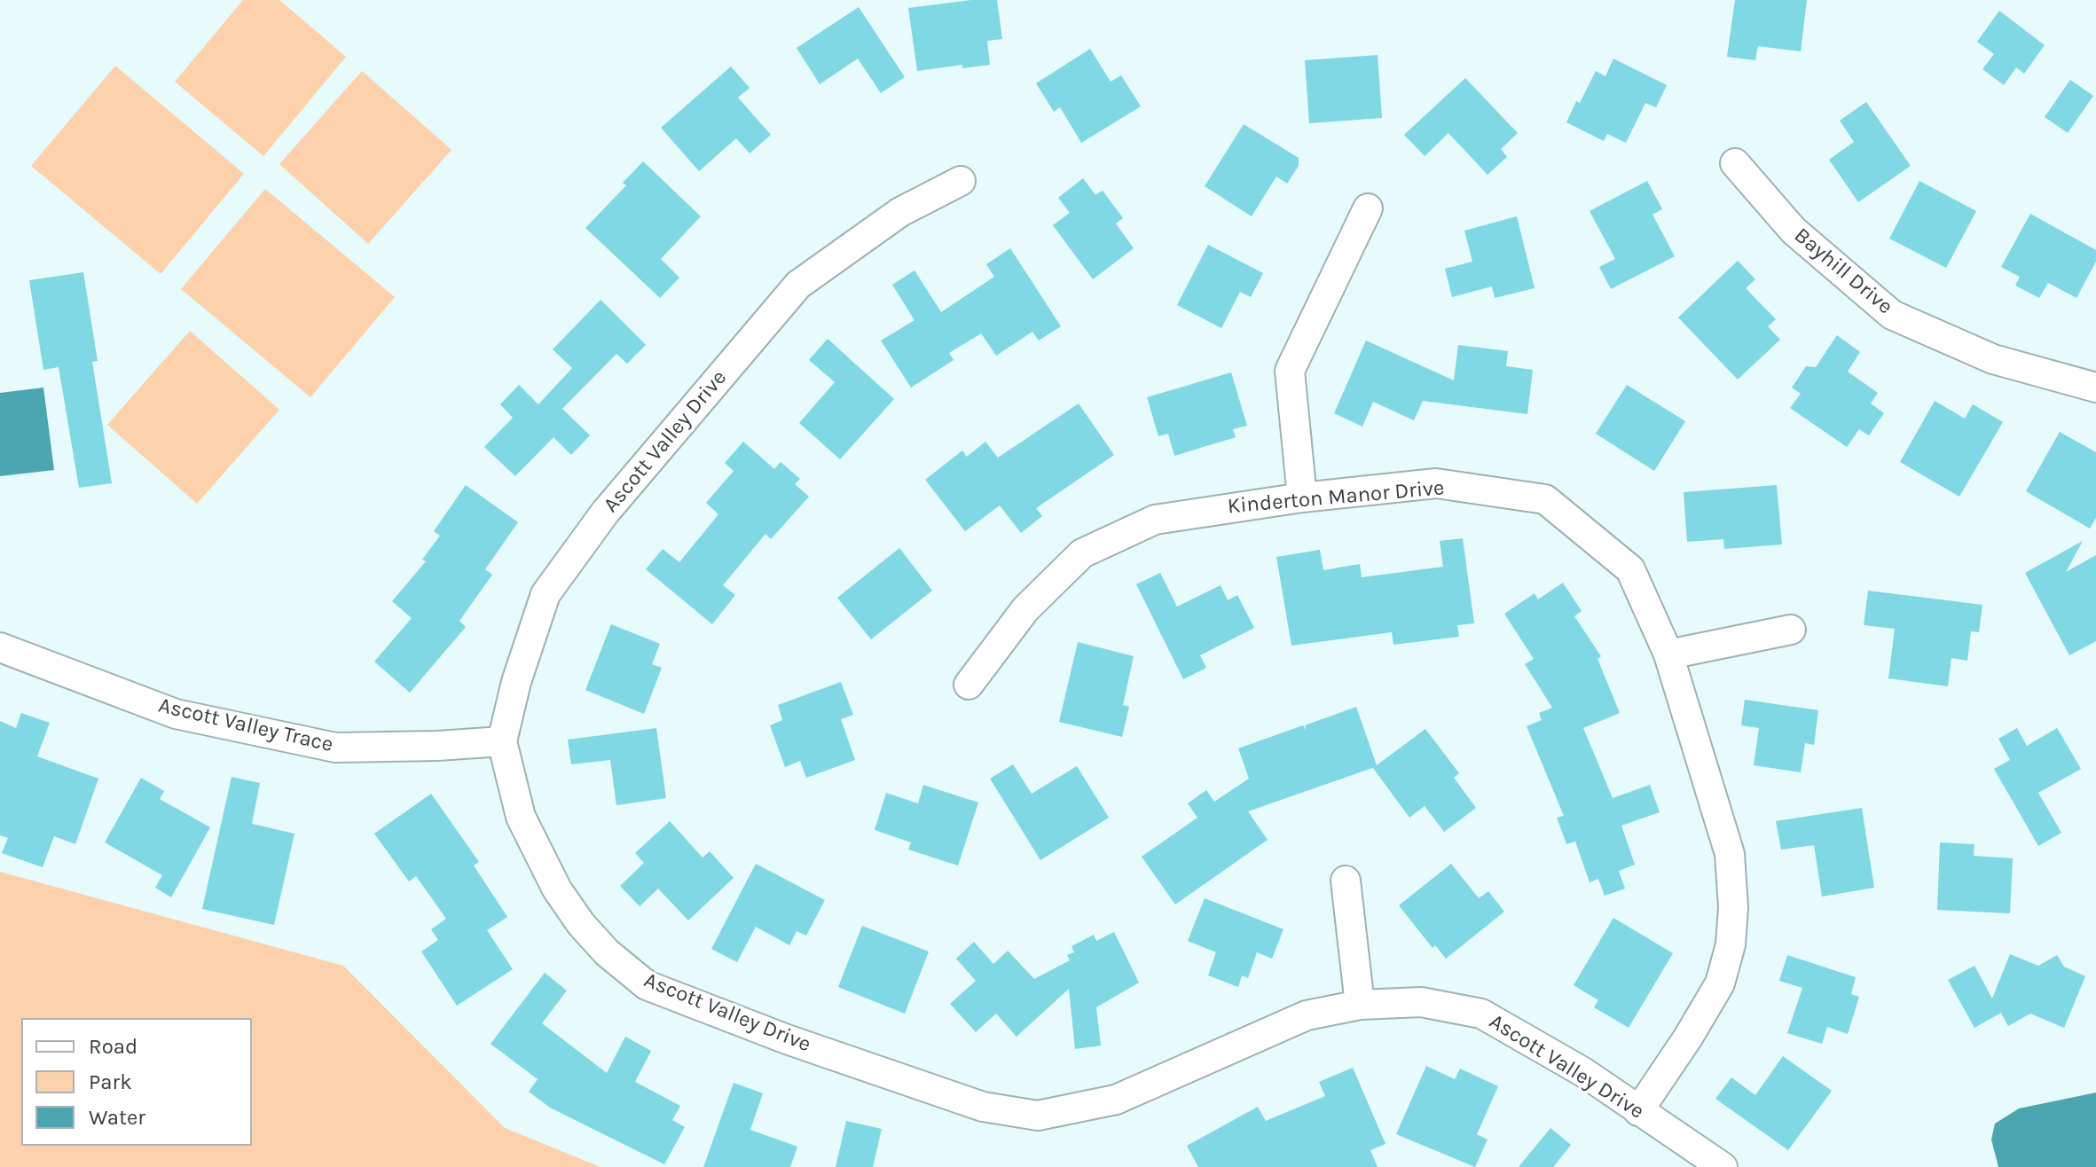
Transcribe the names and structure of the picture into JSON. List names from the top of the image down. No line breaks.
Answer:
{"streets":{"street":["Bayhill Drive","Ascott Valley Drive","Kinderton Manor Drive","Ascott Valley Trace"]},"crossings":[["Ascott Valley Drive","Kinderton Manor Drive"],["Ascott Valley Drive","Ascott Valley Trace"]],"legend":["Road","Park","Water"]}
